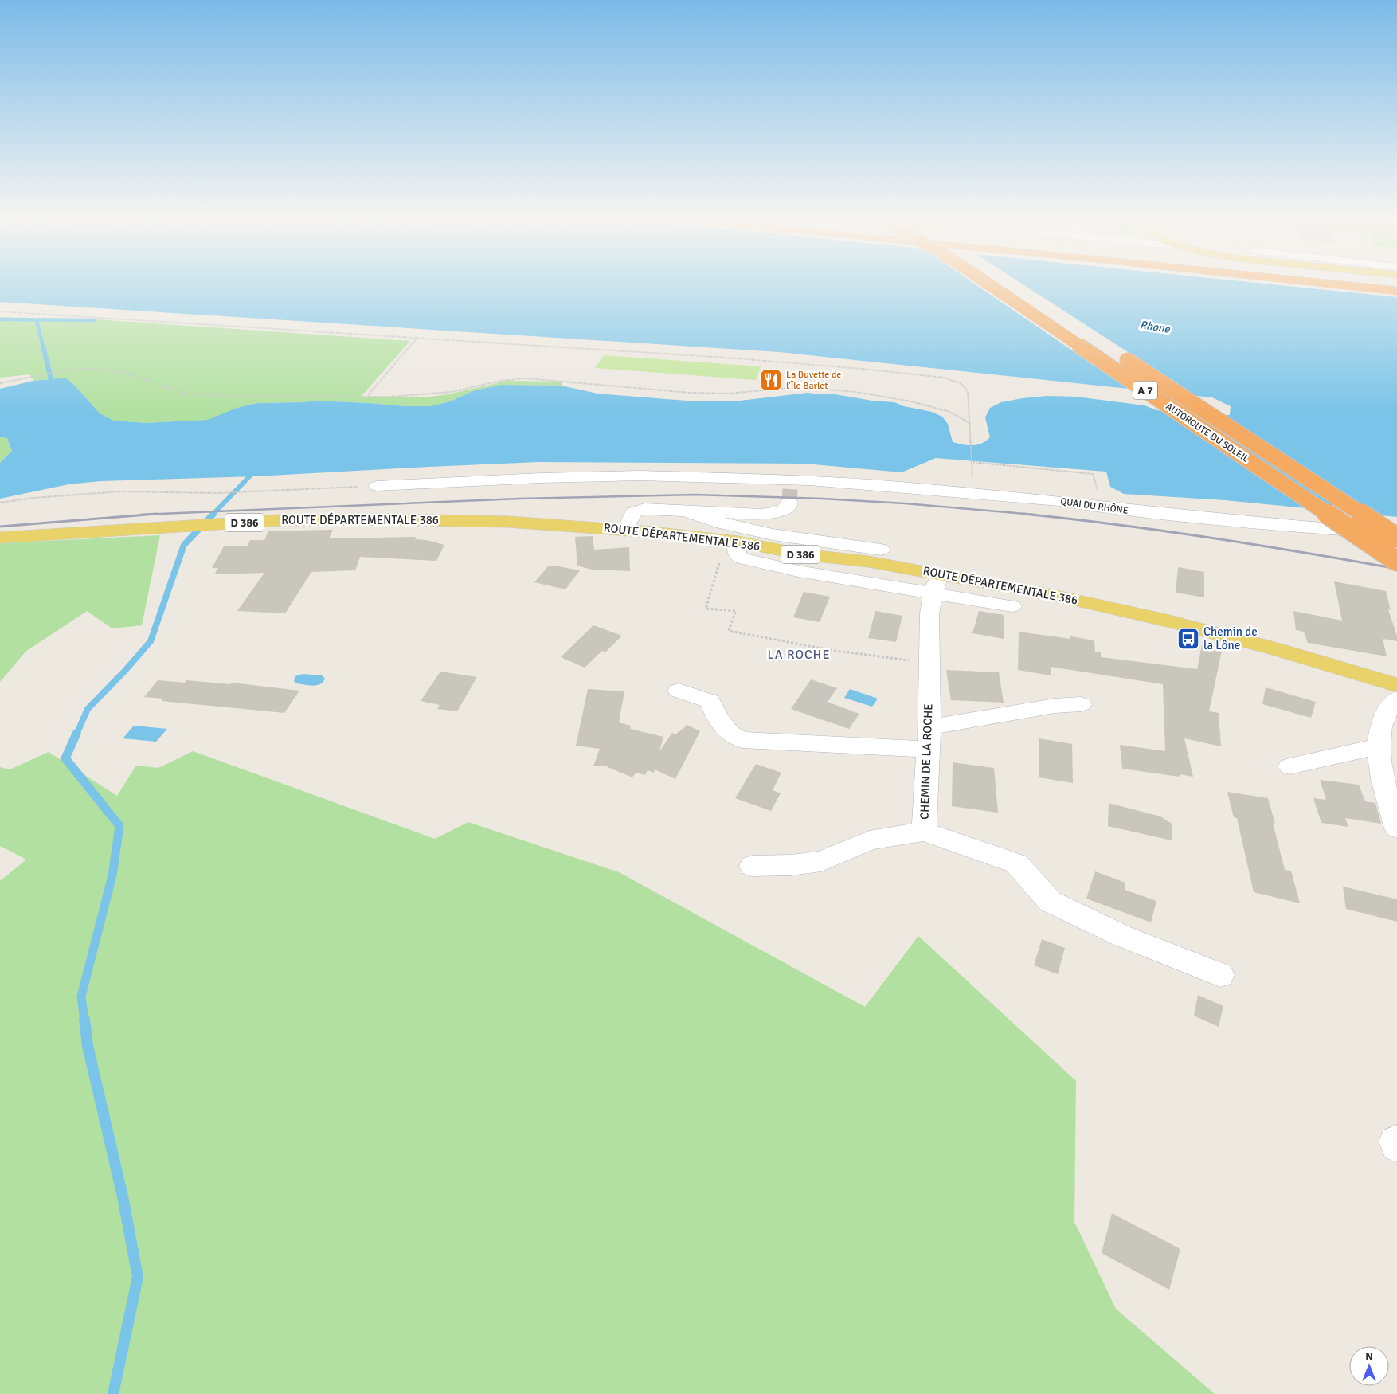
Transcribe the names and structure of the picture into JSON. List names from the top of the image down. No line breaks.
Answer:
{"streets":{"highway":["A 7","AUTOROUTE DU SOLEIL"],"main road":["ROUTE DÉPARTEMENTALE 386","D 386"],"street":["QUAI DU RHÔNE","CHEMIN DE LA ROCHE"]},"crossings":[["AUTOROUTE DU SOLEIL","QUAI DU RHÔNE"],["ROUTE DÉPARTEMENTALE 386","CHEMIN DE LA ROCHE"]],"districts":["LA ROCHE"],"water":["Rhone"],"places":{"restaurant":["La Buvette de l'Île Barlet"],"bus stop":["Chemin de la Lône"]},"north":"top"}
